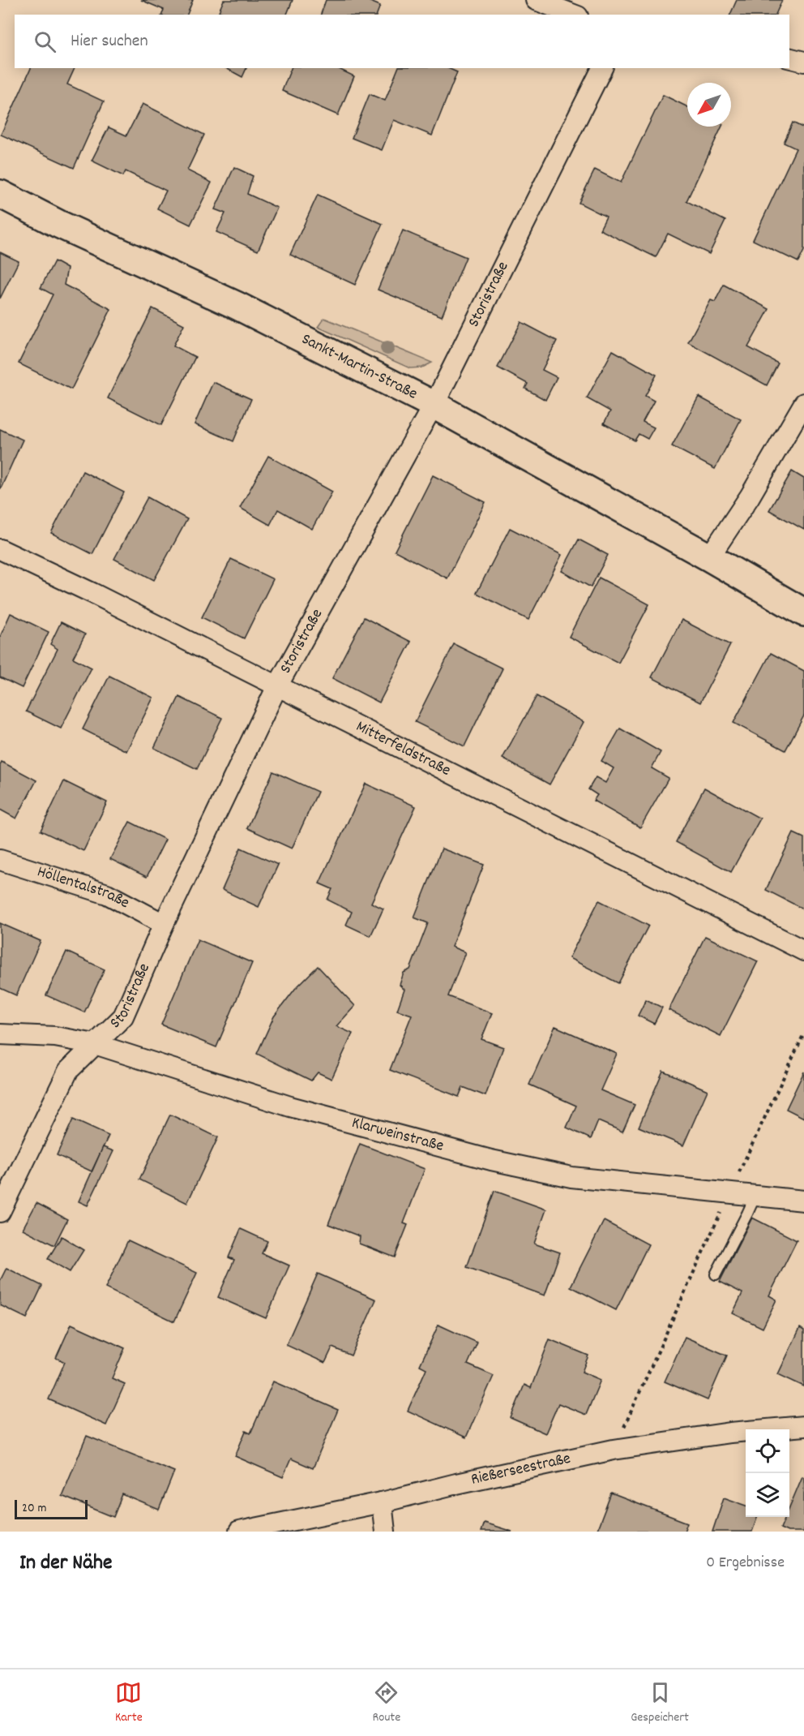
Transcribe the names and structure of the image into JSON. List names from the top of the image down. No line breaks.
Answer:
{"streets":{"main road":["Sankt-Martin-Straße"],"street":["Storistraße","Mitterfeldstraße","Höllentalstraße","Klarweinstraße","Rießerseestraße"]},"crossings":[["Storistraße","Sankt-Martin-Straße"],["Storistraße","Mitterfeldstraße"],["Storistraße","Höllentalstraße"],["Storistraße","Klarweinstraße"]],"scale_bar":"20 m","north":"bottom left","page":{"search":"Hier suchen","scale":"20 m","heading":["In der Nähe","0 Ergebnisse"],"nav":["Karte","Route","Gespeichert"]}}
